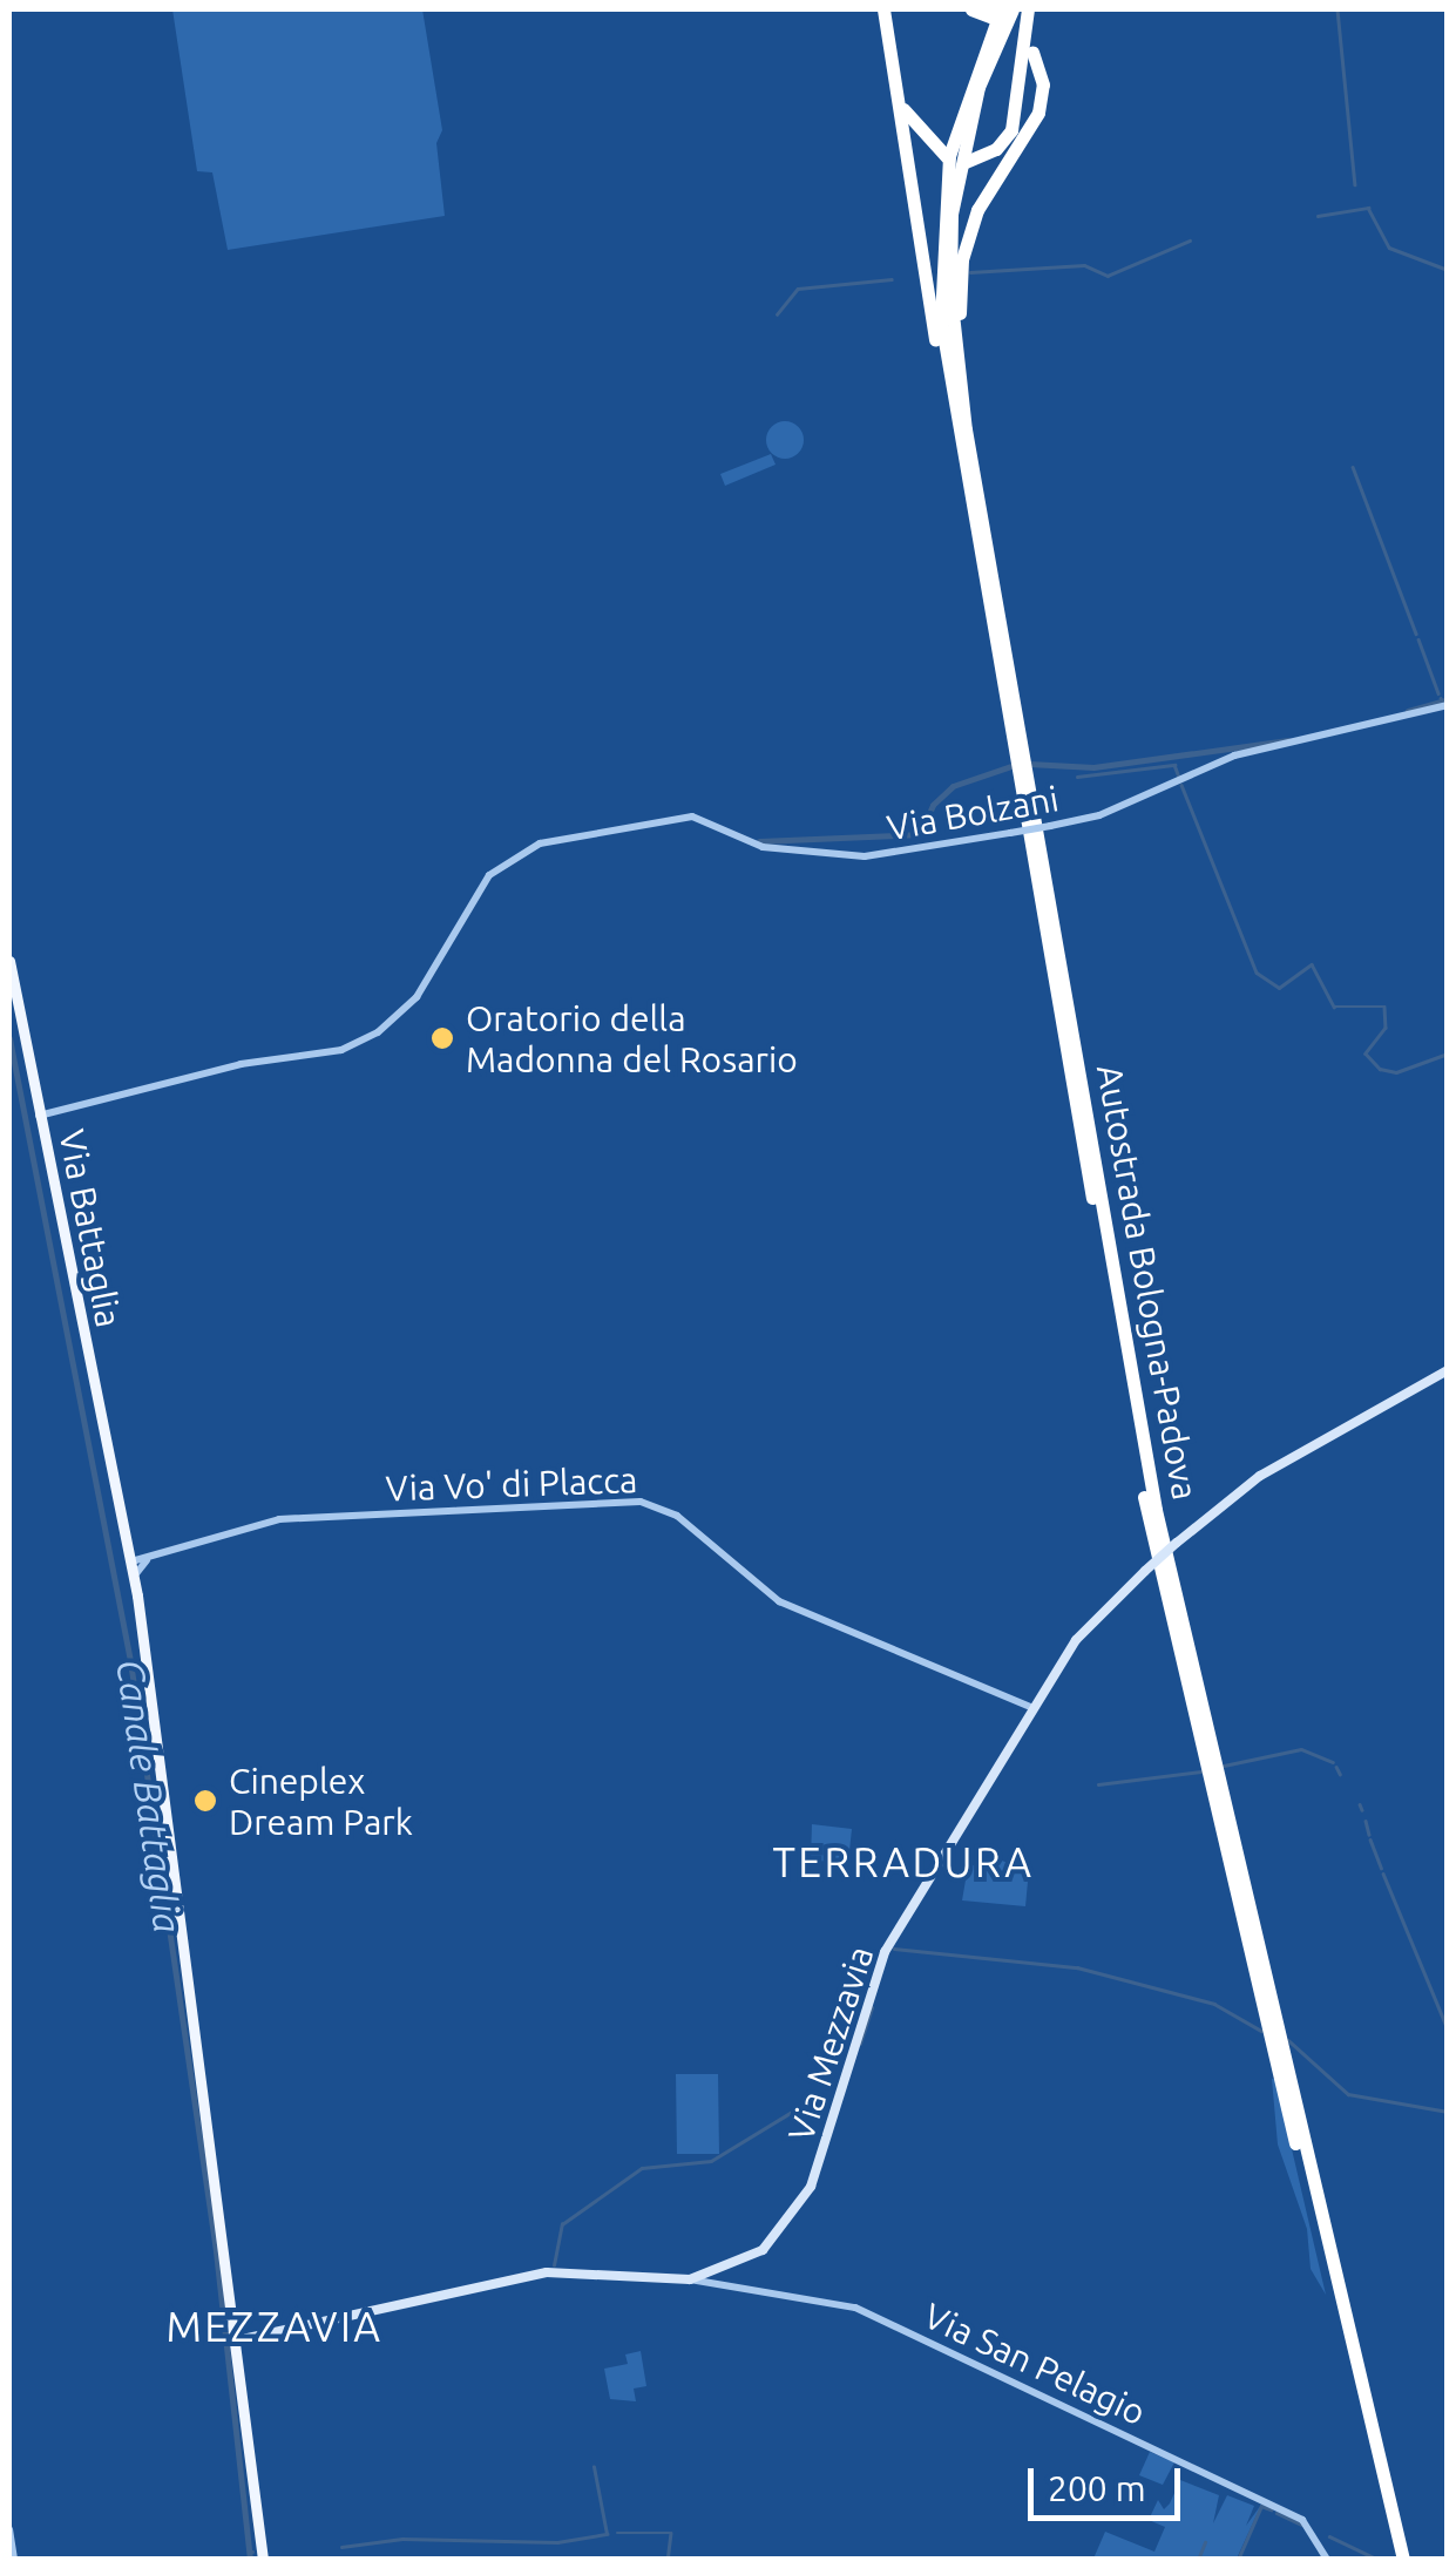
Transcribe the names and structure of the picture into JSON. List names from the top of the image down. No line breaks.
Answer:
{"streets":{"highway":["Autostrada Bologna-Padova"],"main road":["Via Battaglia","Via Mezzavia"],"street":["Via Bolzani","Via Vo' di Placca","Via San Pelagio"]},"crossings":[["Via Bolzani","Via Battaglia"],["Via Battaglia","Via Vo' di Placca"],["Via Battaglia","Via Mezzavia"],["Via Vo' di Placca","Via Mezzavia"],["Via Mezzavia","Via San Pelagio"]],"districts":["TERRADURA","MEZZAVIA"],"water":["Canale Battaglia"],"places":["Oratorio della Madonna del Rosario","Cineplex Dream Park"],"scale_bar":"200 m"}
